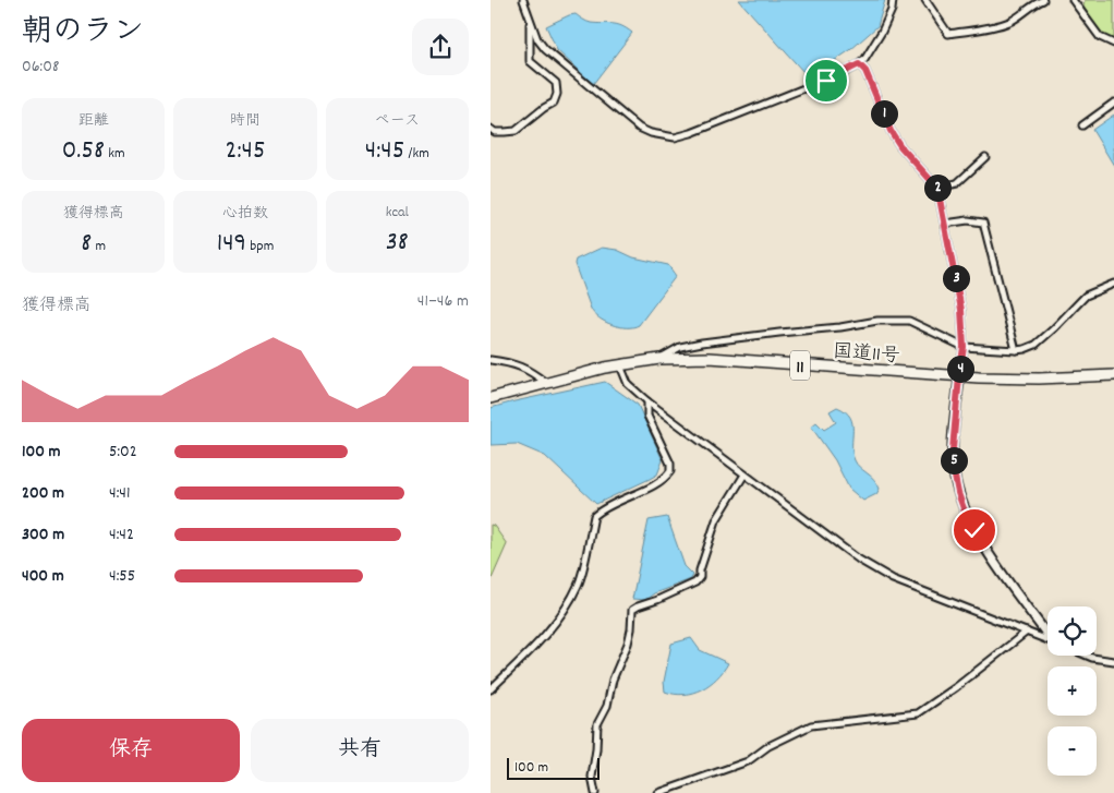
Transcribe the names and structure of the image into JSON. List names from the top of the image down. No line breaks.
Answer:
{"streets":{"highway":["国道11号","11"]},"scale_bar":"100 m","page":{"heading":["朝のラン","06:08"],"stats":[["距離","0.58 km"],["時間","2:45"],["ペース","4:45 /km"],["獲得標高","8 m"],["心拍数","149 bpm"],["kcal","38"]],"pins":["1","2","3","4","5"],"chart":["獲得標高","41–46 m"],"list":[{"name":"100 m","note":"5:02"},{"name":"200 m","note":"4:41"},{"name":"300 m","note":"4:42"},{"name":"400 m","note":"4:55"}],"map_buttons":["+","−"],"buttons":["保存","共有"],"scale":"100 m"}}
